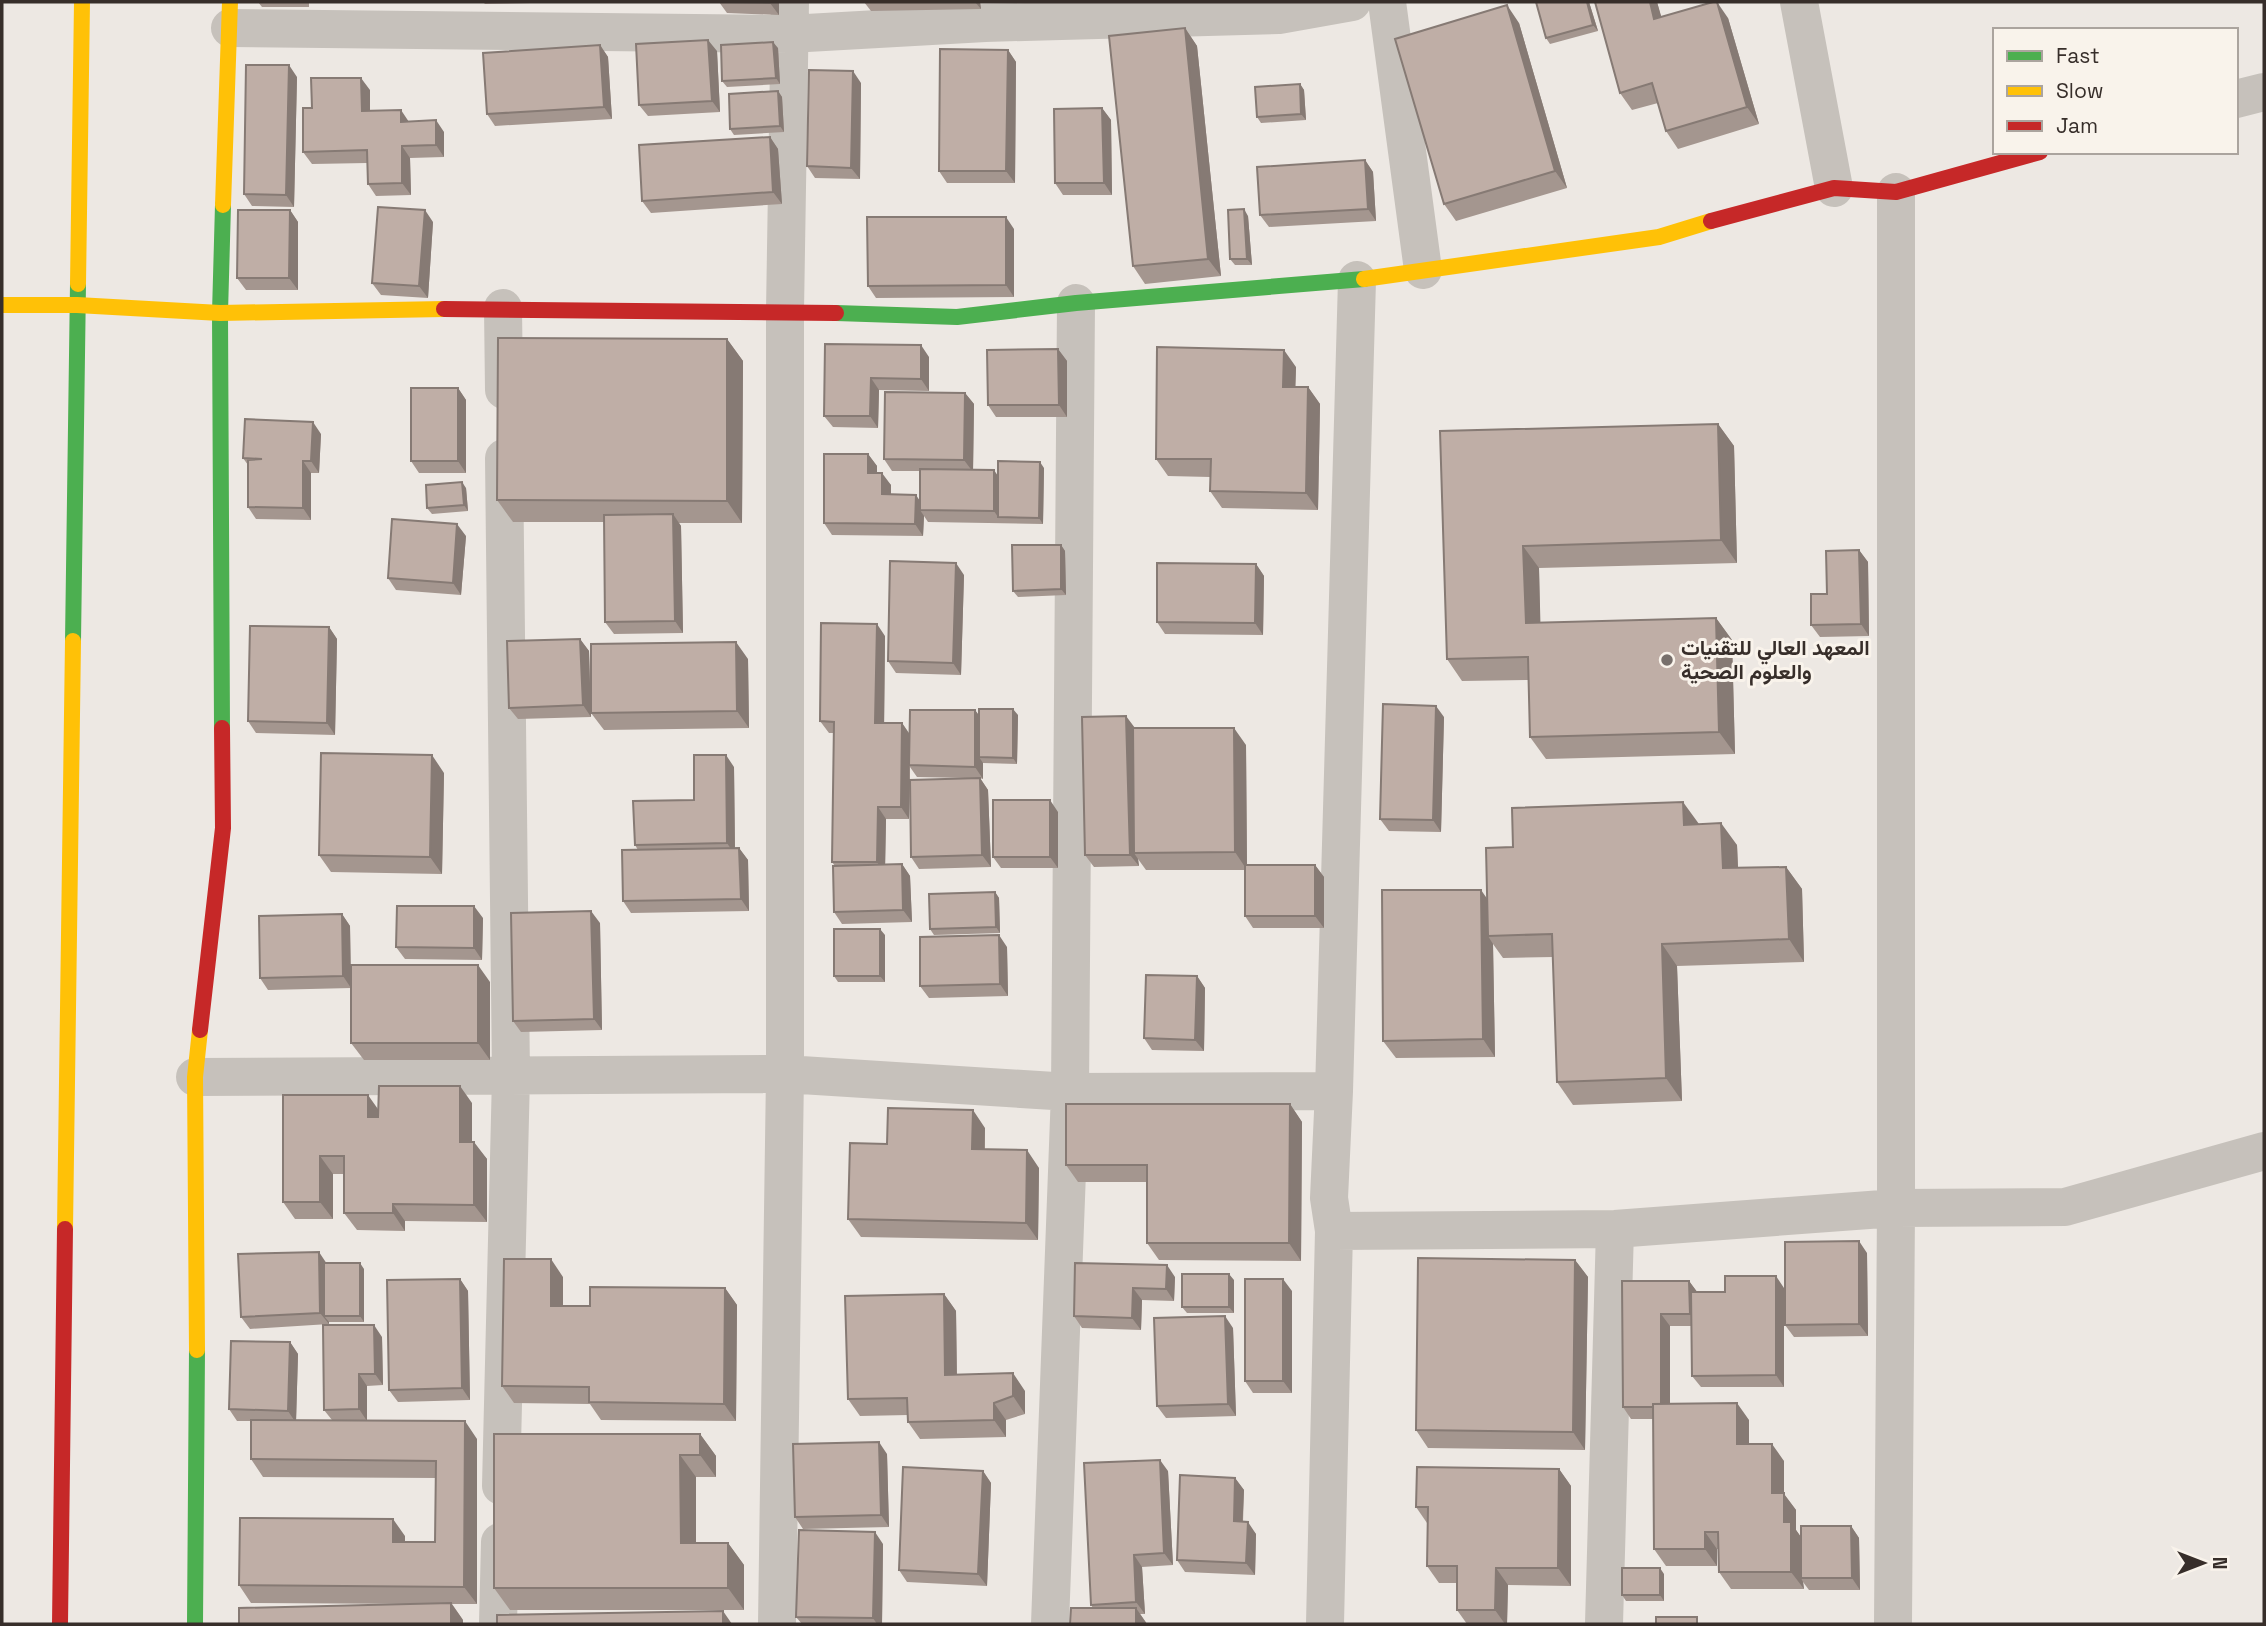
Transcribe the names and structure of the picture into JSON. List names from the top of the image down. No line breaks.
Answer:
{"places":["المعهد العالي للتقنيات والعلوم الصحية"],"legend":["Fast","Slow","Jam"],"north":"right"}
